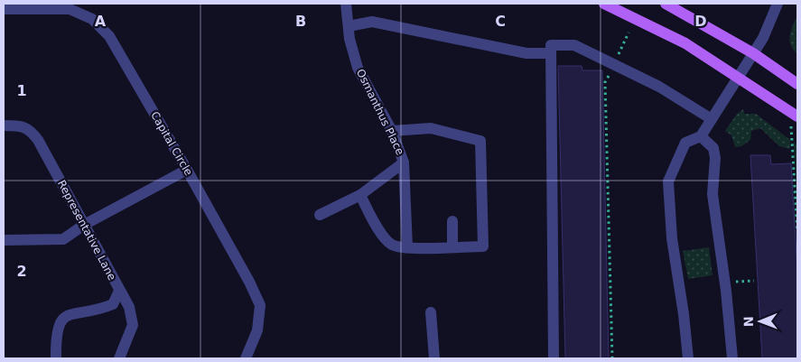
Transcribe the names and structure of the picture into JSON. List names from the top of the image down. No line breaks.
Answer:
{"streets":{"street":["Osmanthus Place","Capital Circle","Representative Lane"]},"north":"left","grid":{"columns":["A","B","C","D"],"rows":["1","2"]}}
